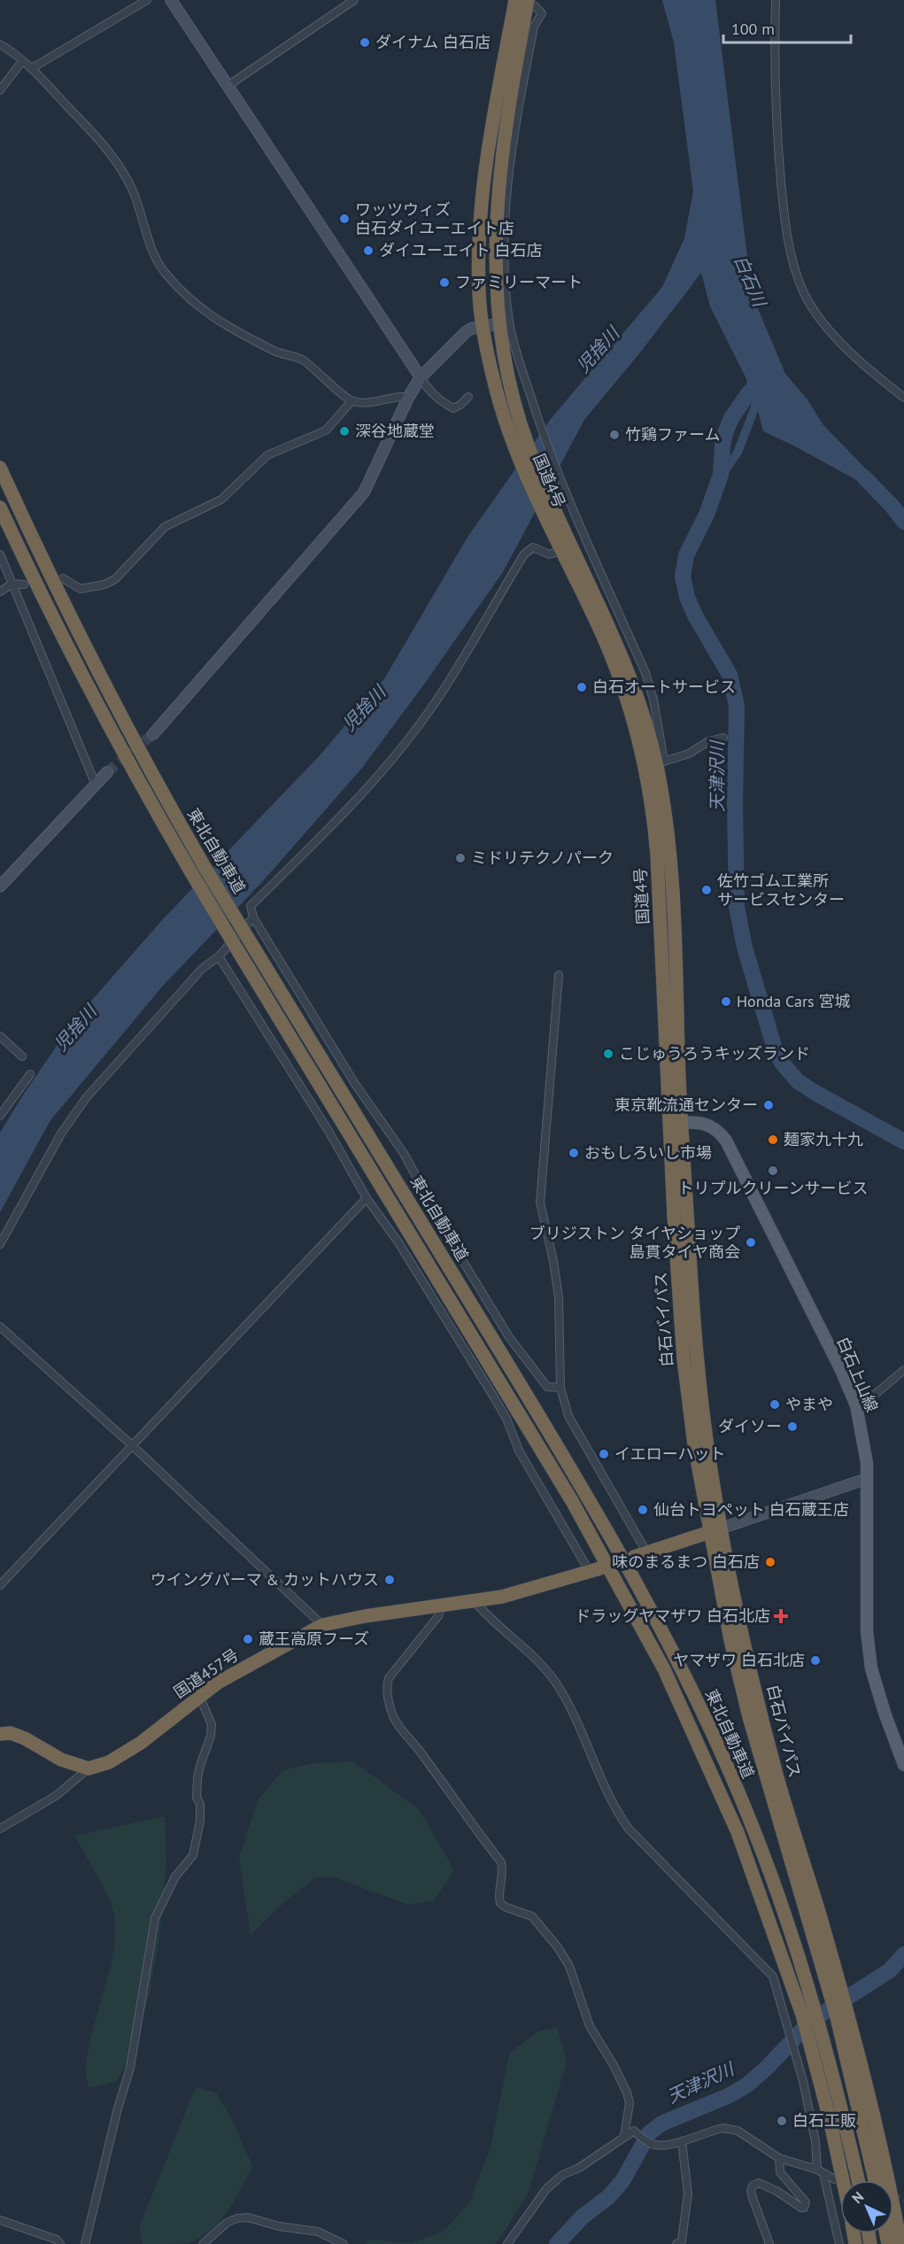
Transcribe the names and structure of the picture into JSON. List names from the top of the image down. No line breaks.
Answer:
{"streets":{"highway":["国道4号","東北自動車道","白石バイパス","国道457号"],"main road":["白石上山線"]},"crossings":[["国道4号","白石バイパス"],["白石バイパス","白石上山線"]],"water":["白石川","児捨川","天津沢川"],"places":{"other":["ダイナム 白石店","ワッツウィズ 白石ダイユーエイト店","ダイユーエイト 白石店","ファミリーマート","深谷地蔵堂","竹鶏ファーム","白石オートサービス","ミドリテクノパーク","佐竹ゴム工業所 サービスセンター","Honda Cars 宮城","こじゅうろうキッズランド","東京靴流通センター","麺家九十九","おもしろいし市場","トリプルクリーンサービス","ブリジストン タイヤショップ 島貫タイヤ商会","やまや","ダイソー","イエローハット","仙台トヨペット 白石蔵王店","味のまるまつ 白石店","ウイングパーマ & カットハウス","蔵王高原フーズ","ヤマザワ 白石北店","白石工販"],"health":["ドラッグヤマザワ 白石北店"]},"scale_bar":"100 m","north":"top left"}
